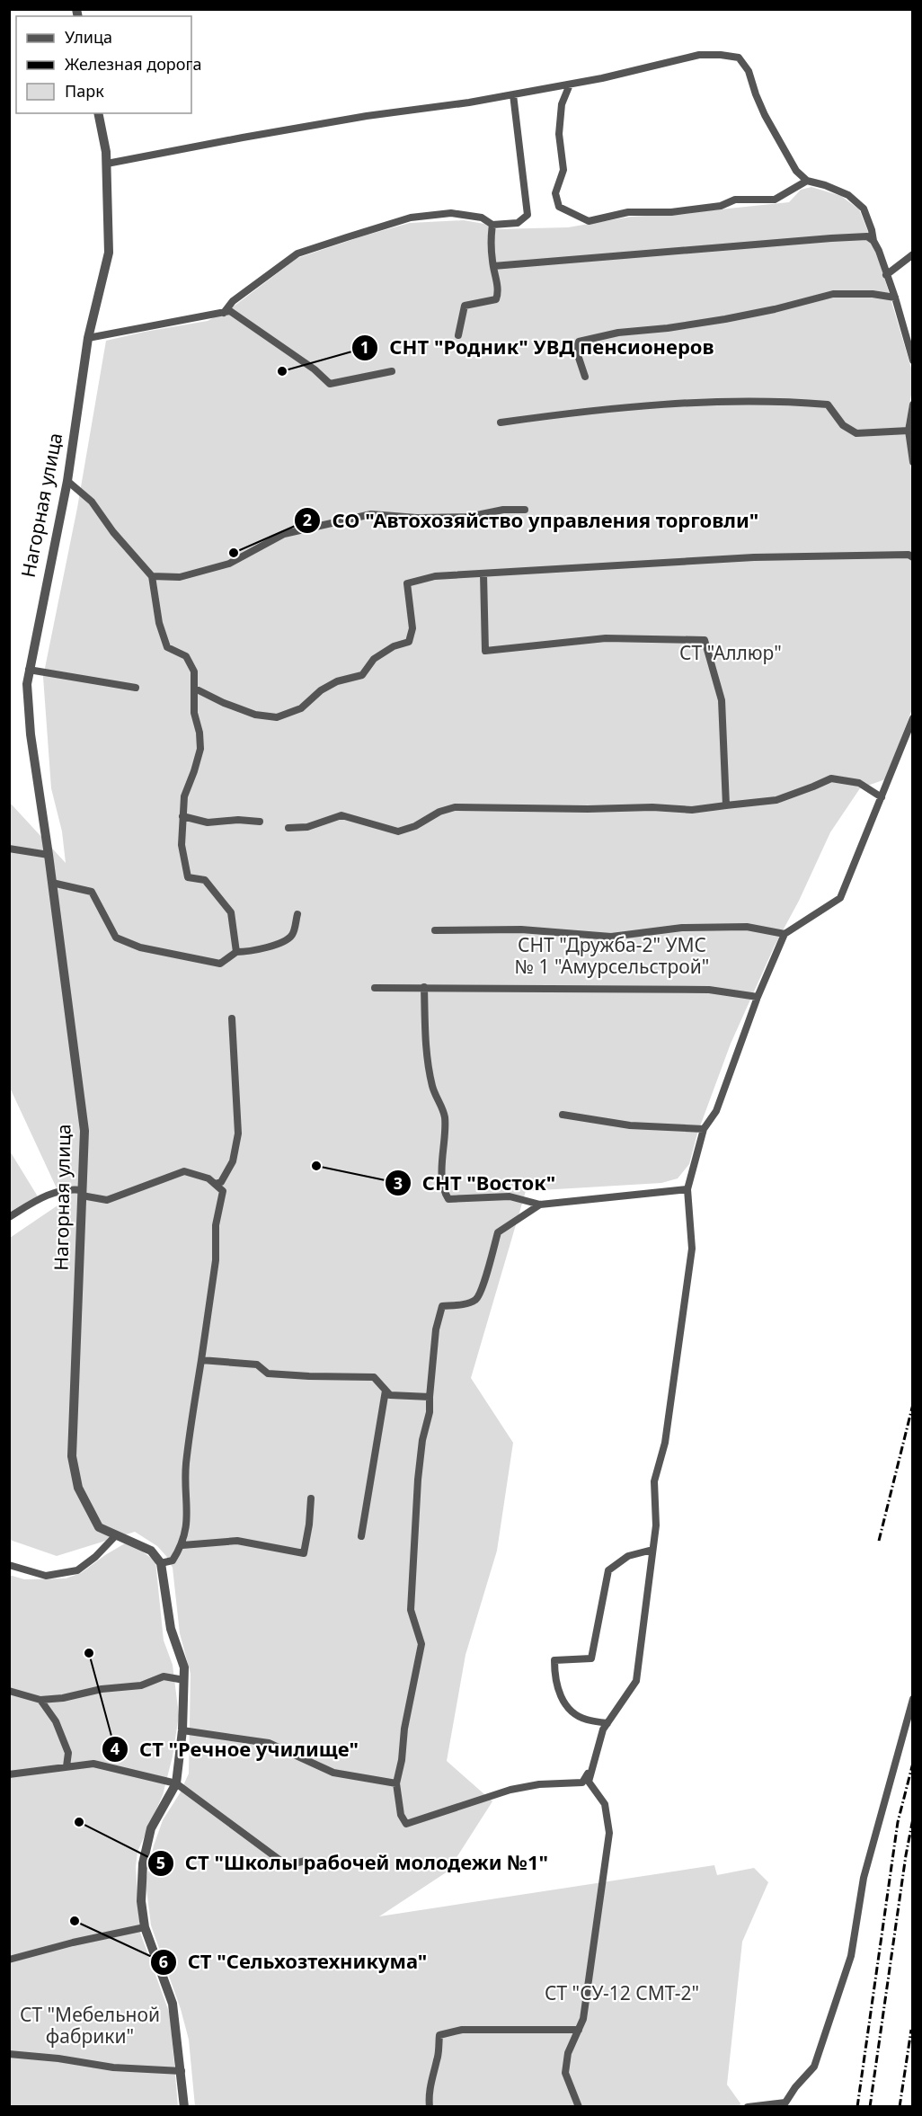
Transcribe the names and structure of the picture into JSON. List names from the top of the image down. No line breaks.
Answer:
{"streets":{"street":["Нагорная улица"]},"parks":["СТ \"Аллюр\"","СНТ \"Дружба-2\" УМС № 1 \"Амурсельстрой\"","СТ \"СУ-12 СМТ-2\"","СТ \"Мебельной фабрики\""],"places":["СНТ \"Родник\" УВД пенсионеров","СО \"Автохозяйство управления торговли\"","СНТ \"Восток\"","СТ \"Речное училище\"","СТ \"Школы рабочей молодежи №1\"","СТ \"Сельхозтехникума\""],"legend":["Улица","Железная дорога","Парк"]}
